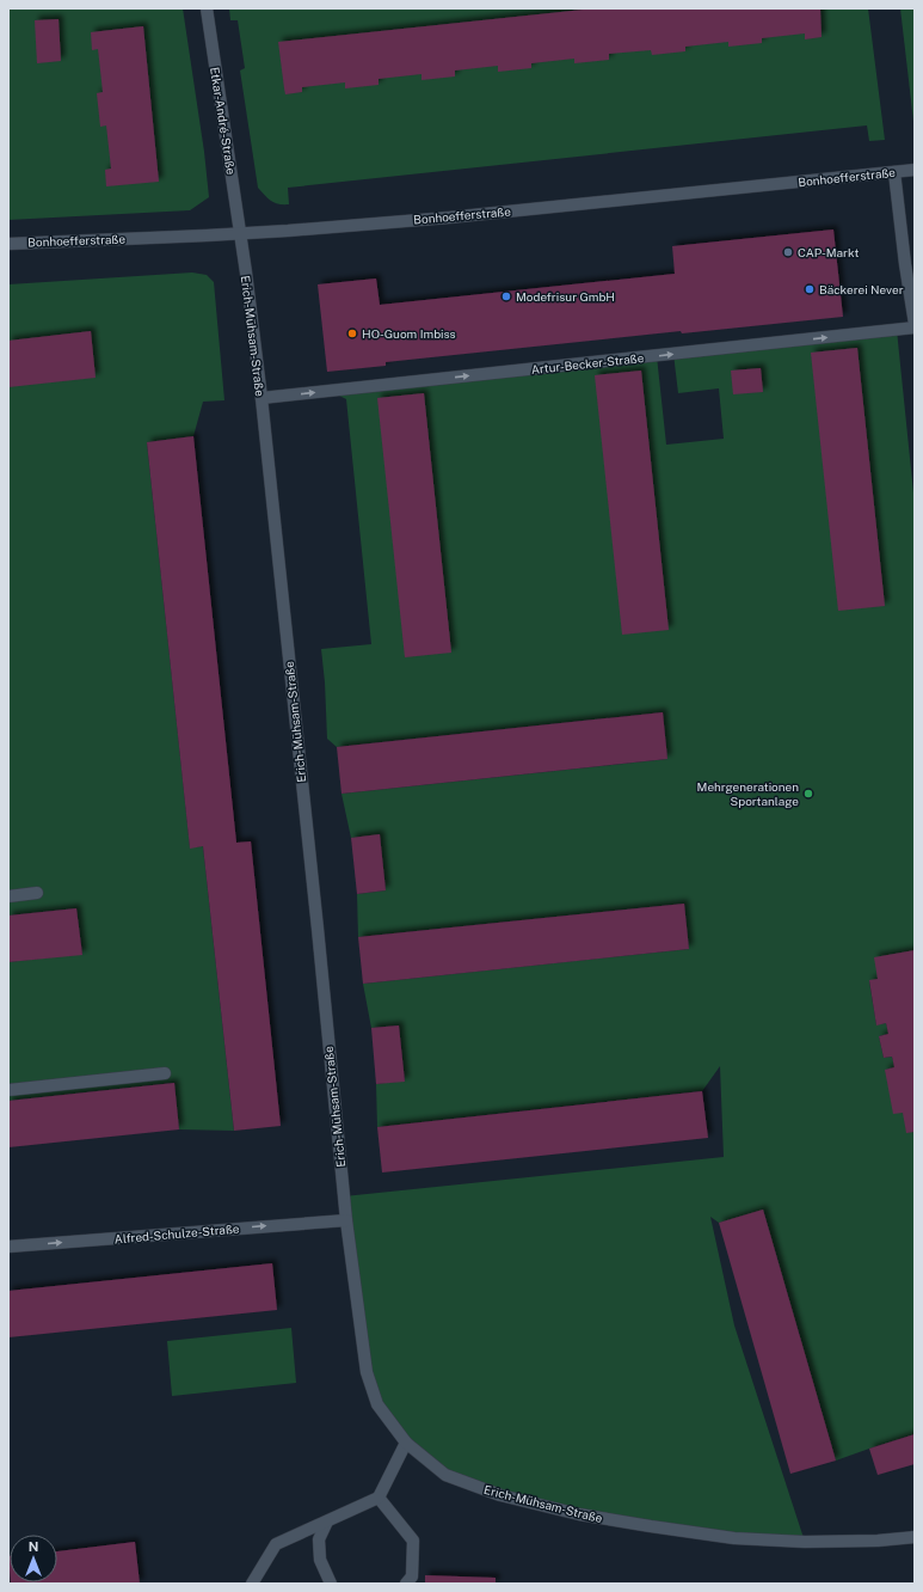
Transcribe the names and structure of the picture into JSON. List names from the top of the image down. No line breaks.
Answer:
{"streets":{"street":["Etkar-André-Straße","Bonhoefferstraße","Erich-Mühsam-Straße","Artur-Becker-Straße","Alfred-Schulze-Straße"]},"crossings":[["Etkar-André-Straße","Bonhoefferstraße"],["Etkar-André-Straße","Erich-Mühsam-Straße"],["Bonhoefferstraße","Erich-Mühsam-Straße"],["Erich-Mühsam-Straße","Artur-Becker-Straße"],["Erich-Mühsam-Straße","Alfred-Schulze-Straße"]],"one_way":["Artur-Becker-Straße","Alfred-Schulze-Straße"],"places":["CAP-Markt","Bäckerei Never","Modefrisur GmbH","HO-Guom Imbiss","Mehrgenerationen Sportanlage"],"north":"top"}
